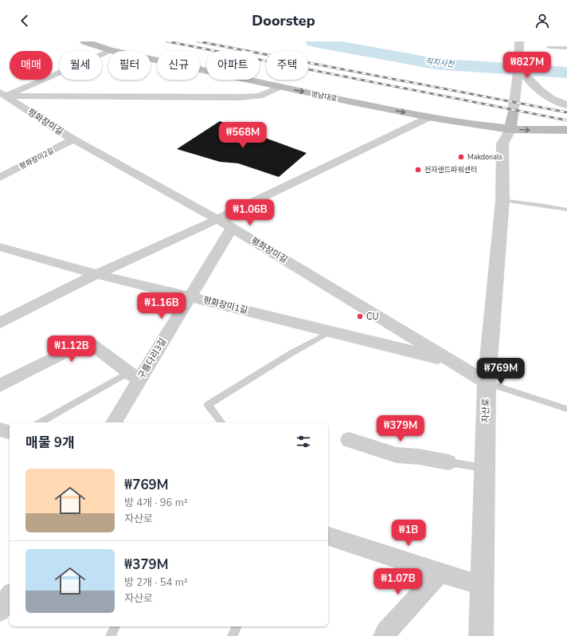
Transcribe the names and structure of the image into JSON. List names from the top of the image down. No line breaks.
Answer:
{"streets":{"main road":["영남대로"],"street":["평화장미길","평화장미2길","평화장미1길","구름다리3길","자산로"]},"crossings":[["영남대로","자산로"],["평화장미길","평화장미2길"],["평화장미길","평화장미1길"],["평화장미길","구름다리3길"],["평화장미길","자산로"],["평화장미1길","구름다리3길"]],"water":["직지사천"],"places":["Makdonals","전자랜드파워센터","CU"],"page":{"header":"Doorstep","chip":["매매","월세","필터","신규","아파트","주택"],"price":["₩827M","₩568M","₩1.06B","₩1.16B","₩1.12B","₩769M","₩379M","₩1B","₩1.07B"],"heading":"매물 9개","list":[{"name":"₩769M","note":"방 4개 · 96 m² · 자산로"},{"name":"₩379M","note":"방 2개 · 54 m² · 자산로"}]}}
